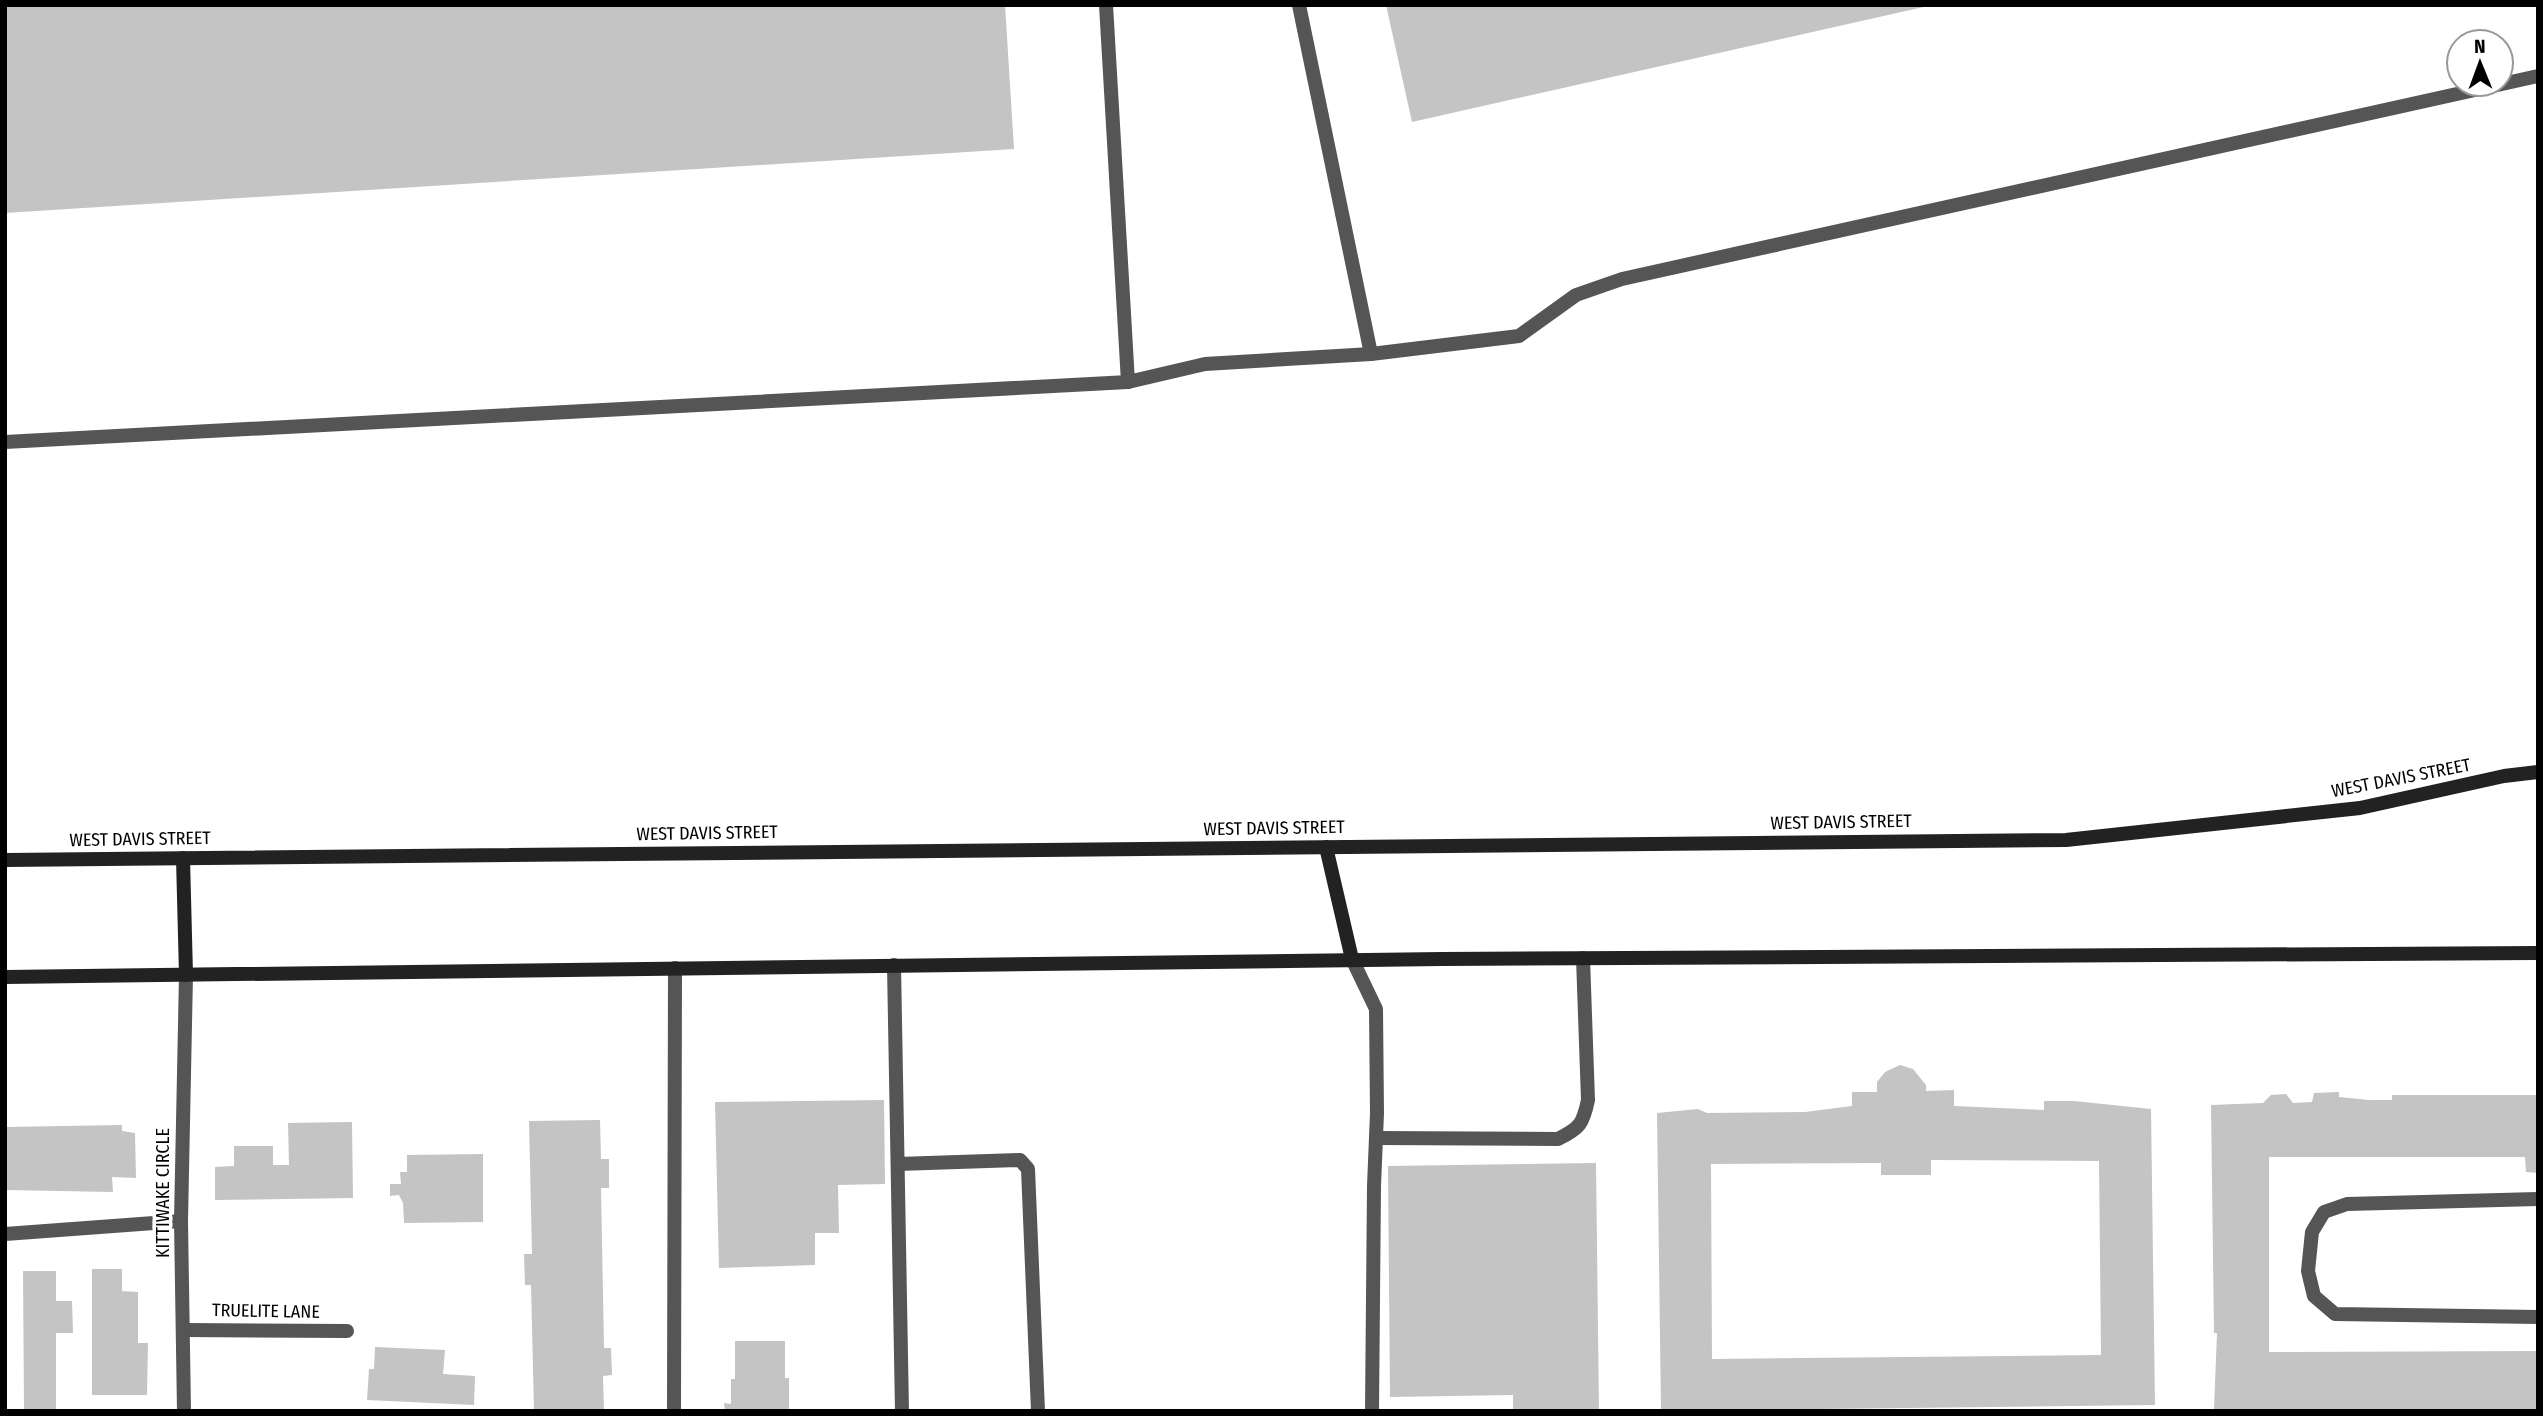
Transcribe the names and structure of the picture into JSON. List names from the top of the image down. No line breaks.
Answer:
{"streets":{"main road":["WEST DAVIS STREET"],"street":["KITTIWAKE CIRCLE","TRUELITE LANE"]},"crossings":[["KITTIWAKE CIRCLE","TRUELITE LANE"]],"north":"top"}
